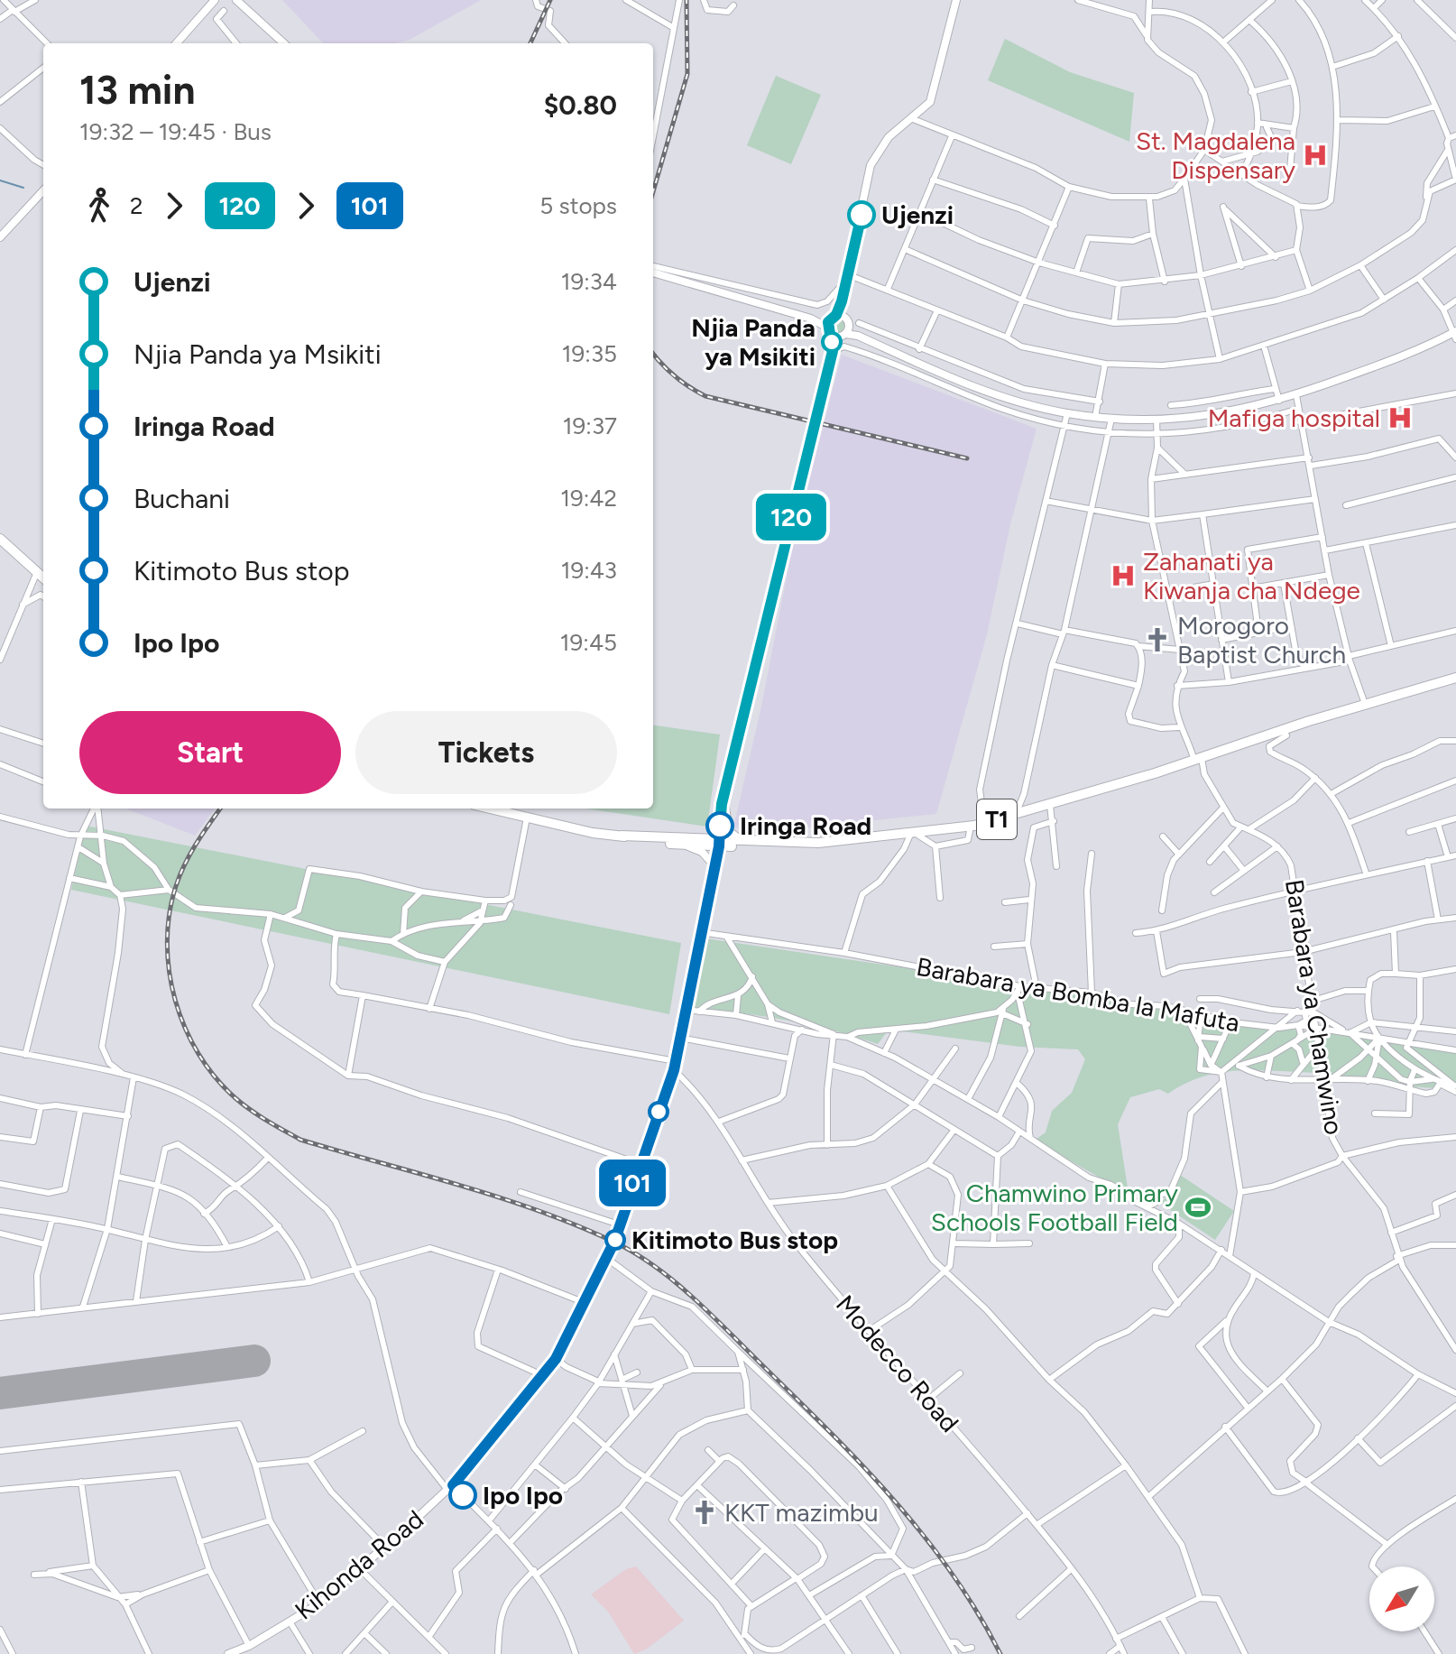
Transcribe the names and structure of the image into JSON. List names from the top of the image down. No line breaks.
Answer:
{"streets":{"highway":["T1"],"street":["Barabara ya Bomba la Mafuta","Barabara ya Chamwino","Modecco Road","Kihonda Road"]},"crossings":[["Barabara ya Bomba la Mafuta","Barabara ya Chamwino"],["Barabara ya Bomba la Mafuta","Kihonda Road"],["Modecco Road","Kihonda Road"]],"places":{"hospital":["St. Magdalena Dispensary","Mafiga hospital","Zahanati ya Kiwanja cha Ndege"],"other":["Ujenzi","Njia Panda ya Msikiti","Iringa Road","Kitimoto Bus stop","Ipo Ipo"],"church":["Morogoro Baptist Church","KKT mazimbu"],"sports":["Chamwino Primary Schools Football Field"]},"lines":["bus line 120","bus line 101"],"north":"bottom left","page":{"on_map":["120","101"],"heading":["13 min","19:32 – 19:45 · Bus","$0.80"],"legs":["2","120","101","5 stops"],"list":[{"name":"Ujenzi","value":"19:34"},{"name":"Njia Panda ya Msikiti","value":"19:35"},{"name":"Iringa Road","value":"19:37"},{"name":"Buchani","value":"19:42"},{"name":"Kitimoto Bus stop","value":"19:43"},{"name":"Ipo Ipo","value":"19:45"}],"buttons":["Start","Tickets"]}}
